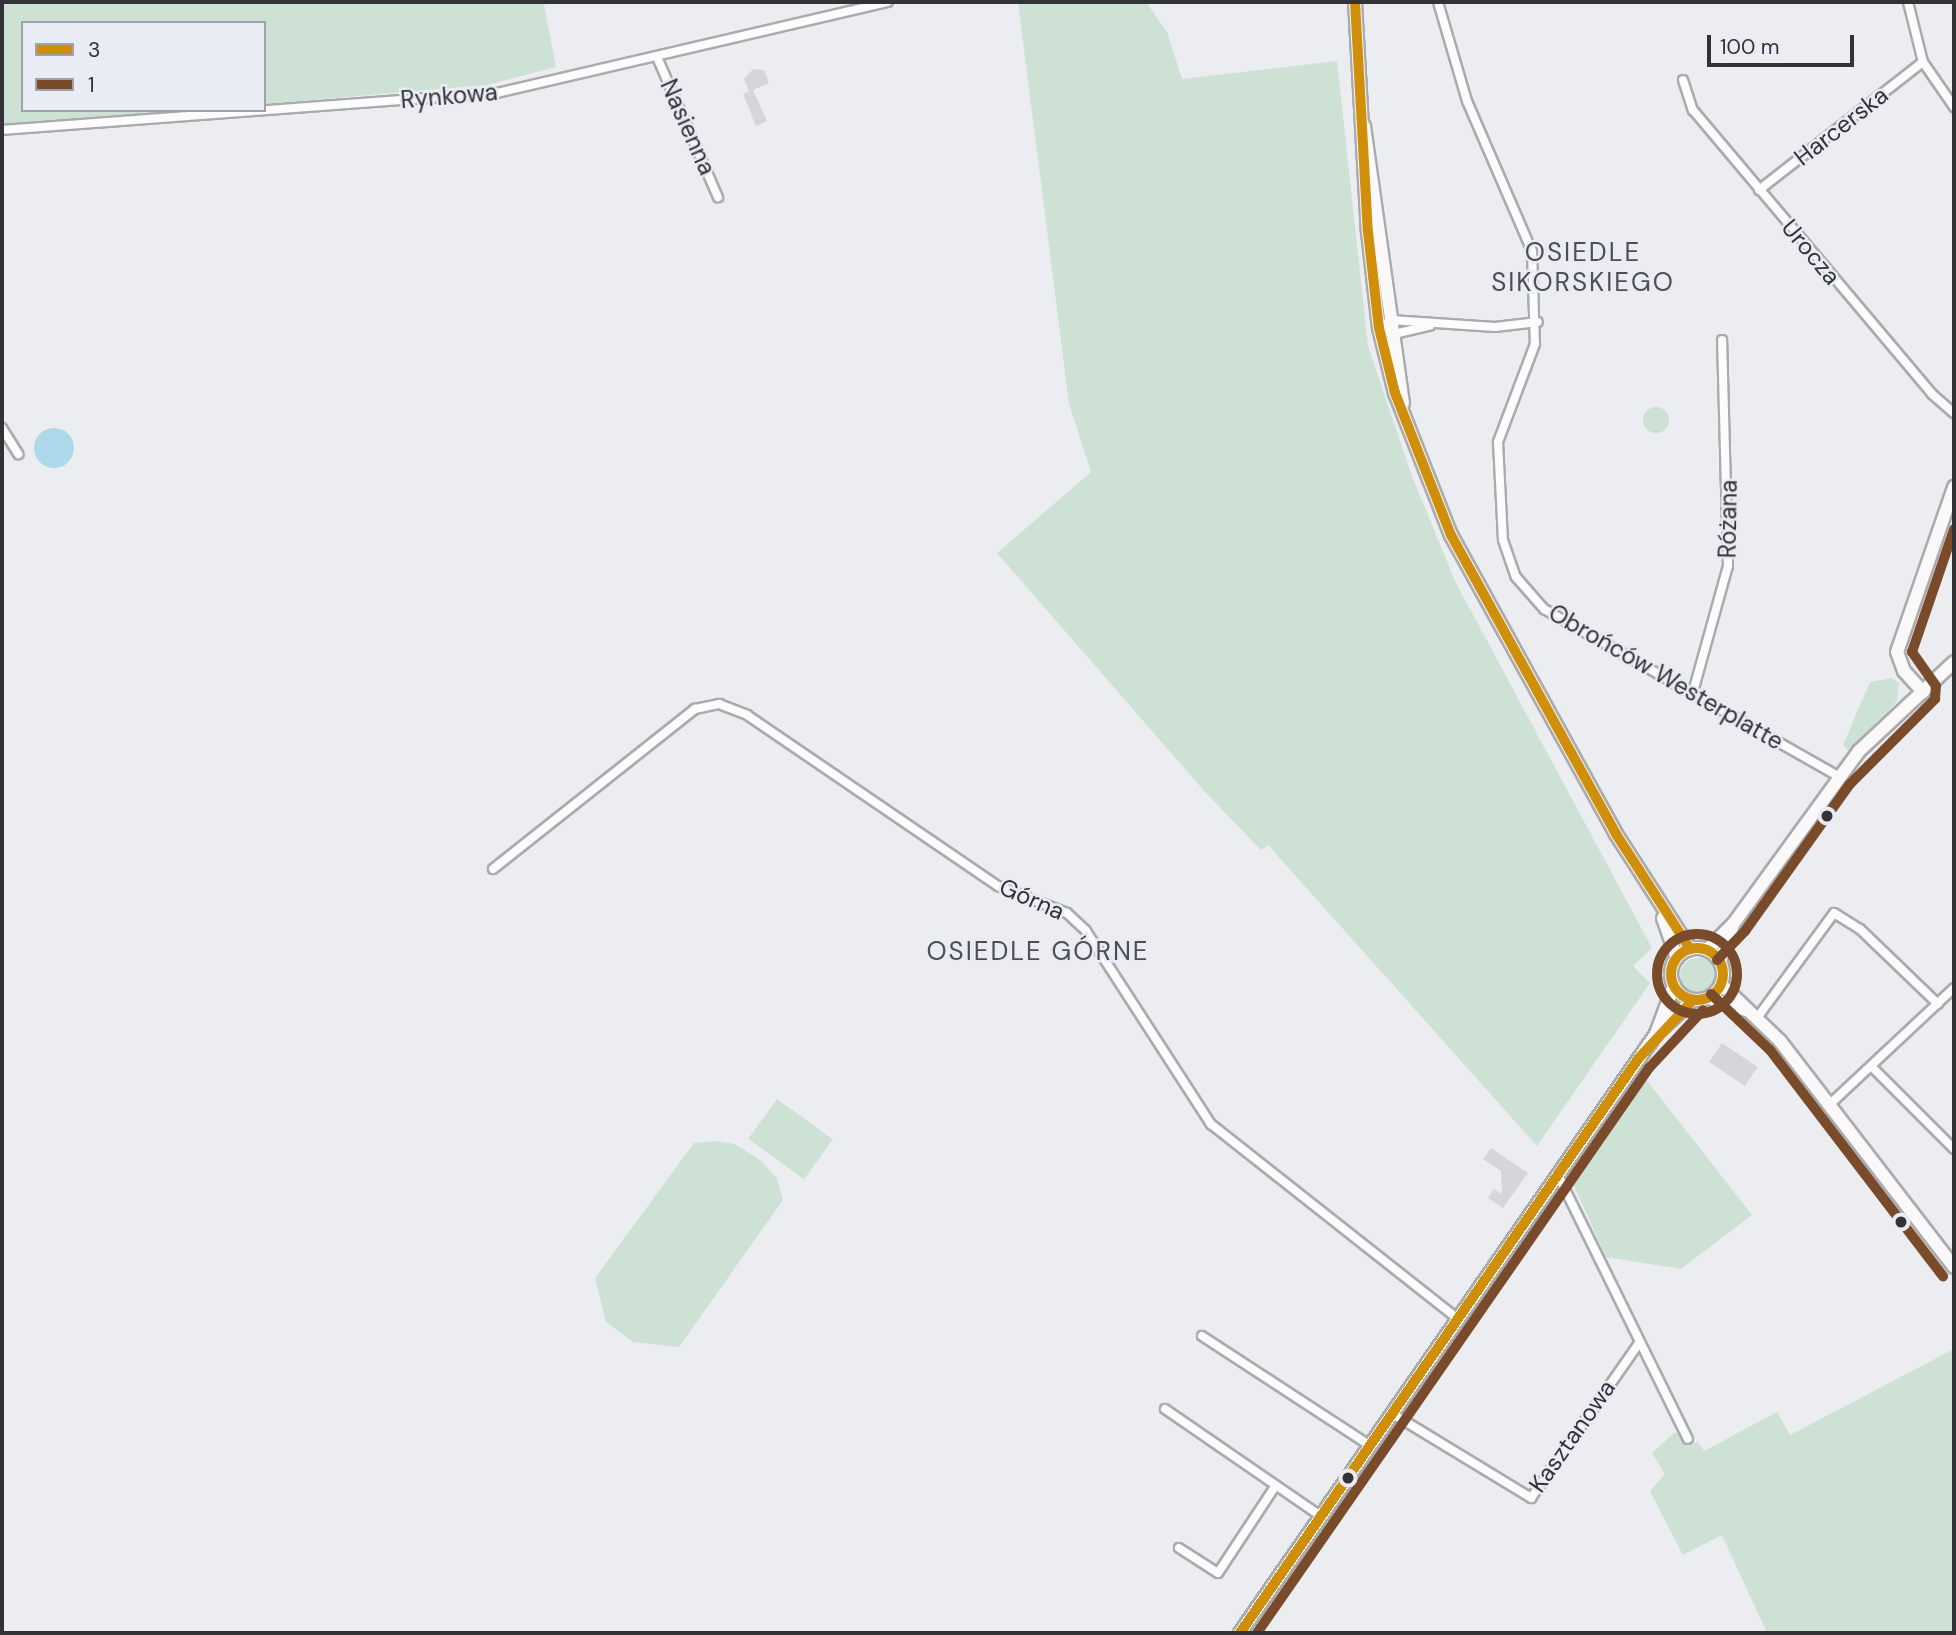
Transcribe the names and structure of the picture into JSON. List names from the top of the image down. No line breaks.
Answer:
{"streets":{"street":["Rynkowa","Harcerska","Nasienna","Urocza","Różana","Obrońców Westerplatte","Górna","Kasztanowa"]},"crossings":[["Rynkowa","Nasienna"],["Harcerska","Urocza"],["Różana","Obrońców Westerplatte"]],"districts":["OSIEDLE SIKORSKIEGO","OSIEDLE GÓRNE"],"lines":["transit line 3","transit line 1"],"legend":["3","1"],"scale_bar":"100 m"}
